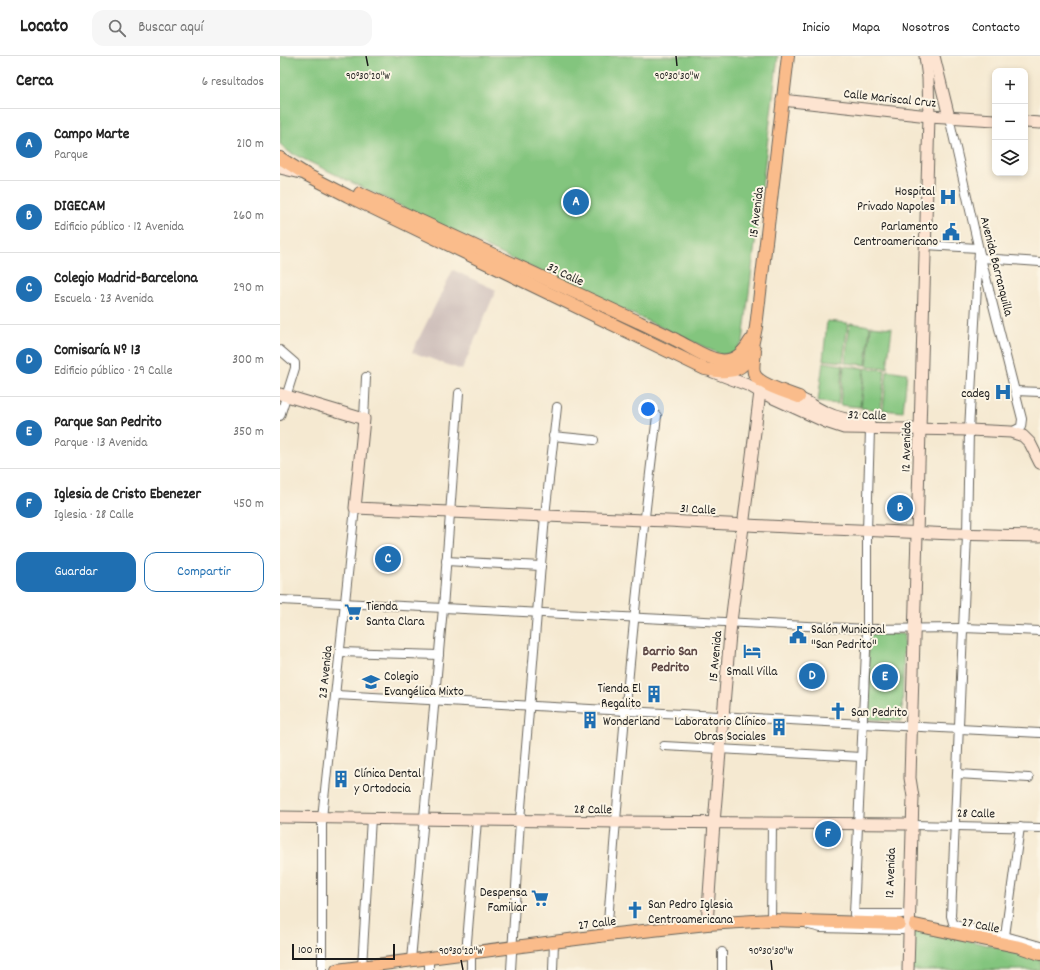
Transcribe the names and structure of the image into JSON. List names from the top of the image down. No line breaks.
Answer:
{"streets":{"main road":["15 Avenida","32 Calle","27 Calle"],"street":["Calle Mariscal Cruz","Avenida Barranquilla","12 Avenida","31 Calle","23 Avenida","28 Calle"]},"crossings":[["Calle Mariscal Cruz","15 Avenida"],["Calle Mariscal Cruz","Avenida Barranquilla"],["Calle Mariscal Cruz","12 Avenida"],["15 Avenida","32 Calle"],["15 Avenida","31 Calle"],["15 Avenida","28 Calle"],["15 Avenida","27 Calle"],["Avenida Barranquilla","32 Calle"],["32 Calle","12 Avenida"],["12 Avenida","31 Calle"],["12 Avenida","28 Calle"],["12 Avenida","27 Calle"],["31 Calle","23 Avenida"],["23 Avenida","28 Calle"],["28 Calle","27 Calle"]],"districts":["Barrio San Pedrito"],"places":{"hospital":["Hospital Privado Napoles","cadeg"],"public building":["Parlamento Centroamericano","Salón Municipal \"San Pedrito\""],"supermarket":["Tienda Santa Clara","Despensa Familiar"],"hotel":["Small Villa"],"school or university":["Colegio Evangélica Mixto"],"building":["Tienda El Regalito","Wonderland","Laboratorio Clínico Obras Sociales","Clínica Dental y Ortodocia"],"church":["San Pedrito","San Pedro Iglesia Centroamericana"]},"scale_bar":"100 m","page":{"header":"Locato","search":"Buscar aquí","nav":["Inicio","Mapa","Nosotros","Contacto"],"heading":["Cerca","6 resultados"],"map_buttons":["+","−"],"list":[{"mark":"A","name":"Campo Marte","note":"Parque","value":"210 m"},{"mark":"B","name":"DIGECAM","note":"Edificio público · 12 Avenida","value":"260 m"},{"mark":"C","name":"Colegio Madrid-Barcelona","note":"Escuela · 23 Avenida","value":"290 m"},{"mark":"D","name":"Comisaría Nº 13","note":"Edificio público · 29 Calle","value":"300 m"},{"mark":"E","name":"Parque San Pedrito","note":"Parque · 13 Avenida","value":"350 m"},{"mark":"F","name":"Iglesia de Cristo Ebenezer","note":"Iglesia · 28 Calle","value":"450 m"}],"pins":["A","B","C","D","E","F"],"buttons":["Guardar","Compartir"],"scale":"100 m"},"coordinates":["90°30'20\"W","90°30'30\"W"]}
